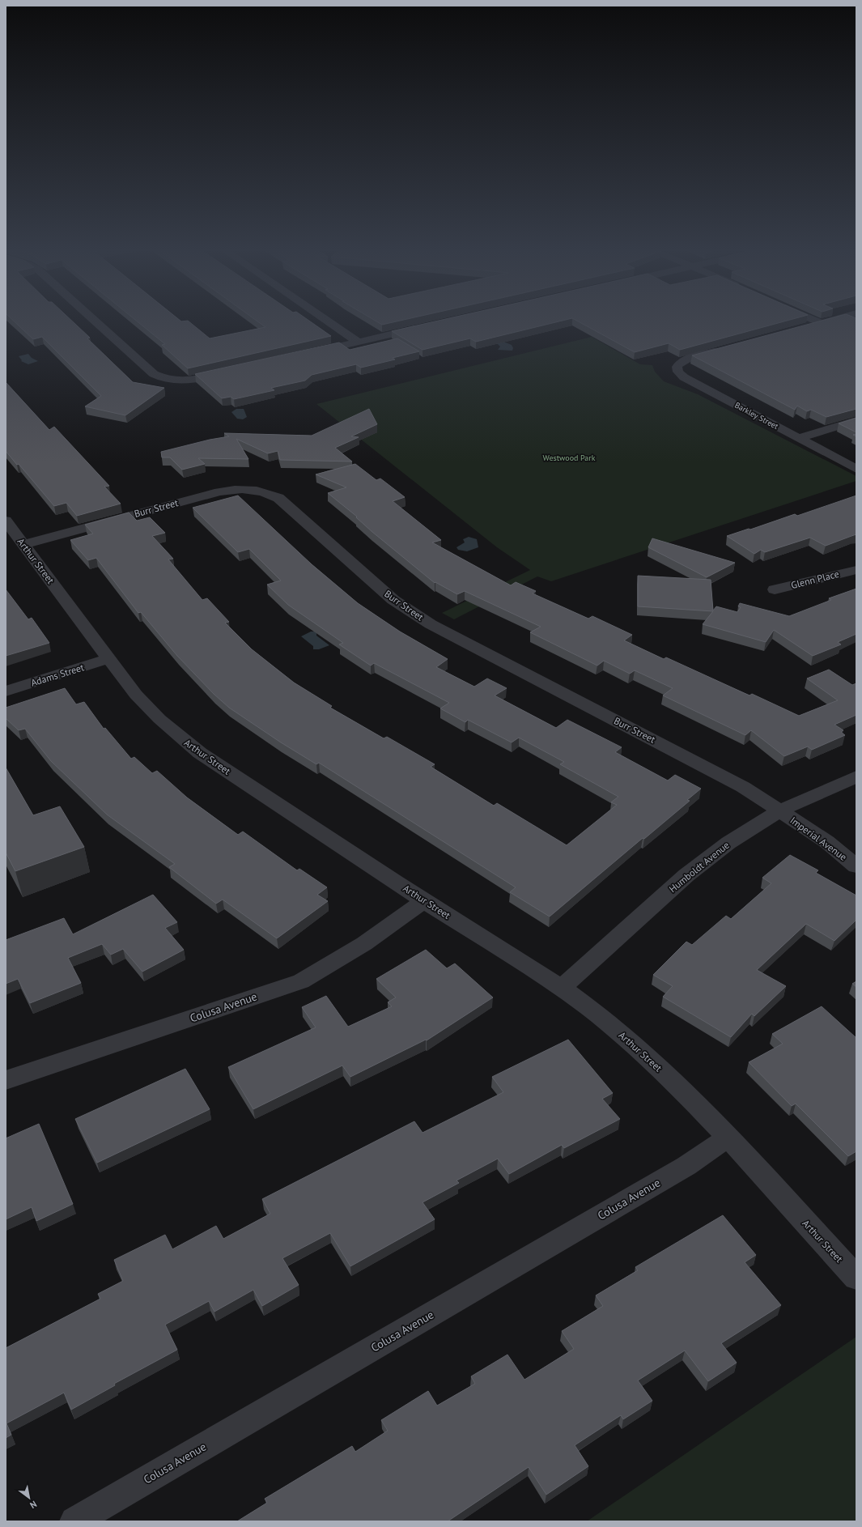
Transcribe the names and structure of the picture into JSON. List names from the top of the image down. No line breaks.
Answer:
{"streets":{"street":["Barkley Street","Burr Street","Arthur Street","Glenn Place","Adams Street","Imperial Avenue","Humboldt Avenue","Colusa Avenue"]},"crossings":[["Burr Street","Arthur Street"],["Burr Street","Imperial Avenue"],["Burr Street","Humboldt Avenue"],["Arthur Street","Adams Street"],["Arthur Street","Humboldt Avenue"],["Arthur Street","Colusa Avenue"],["Imperial Avenue","Humboldt Avenue"]],"parks":["Westwood Park"],"north":"bottom right"}
